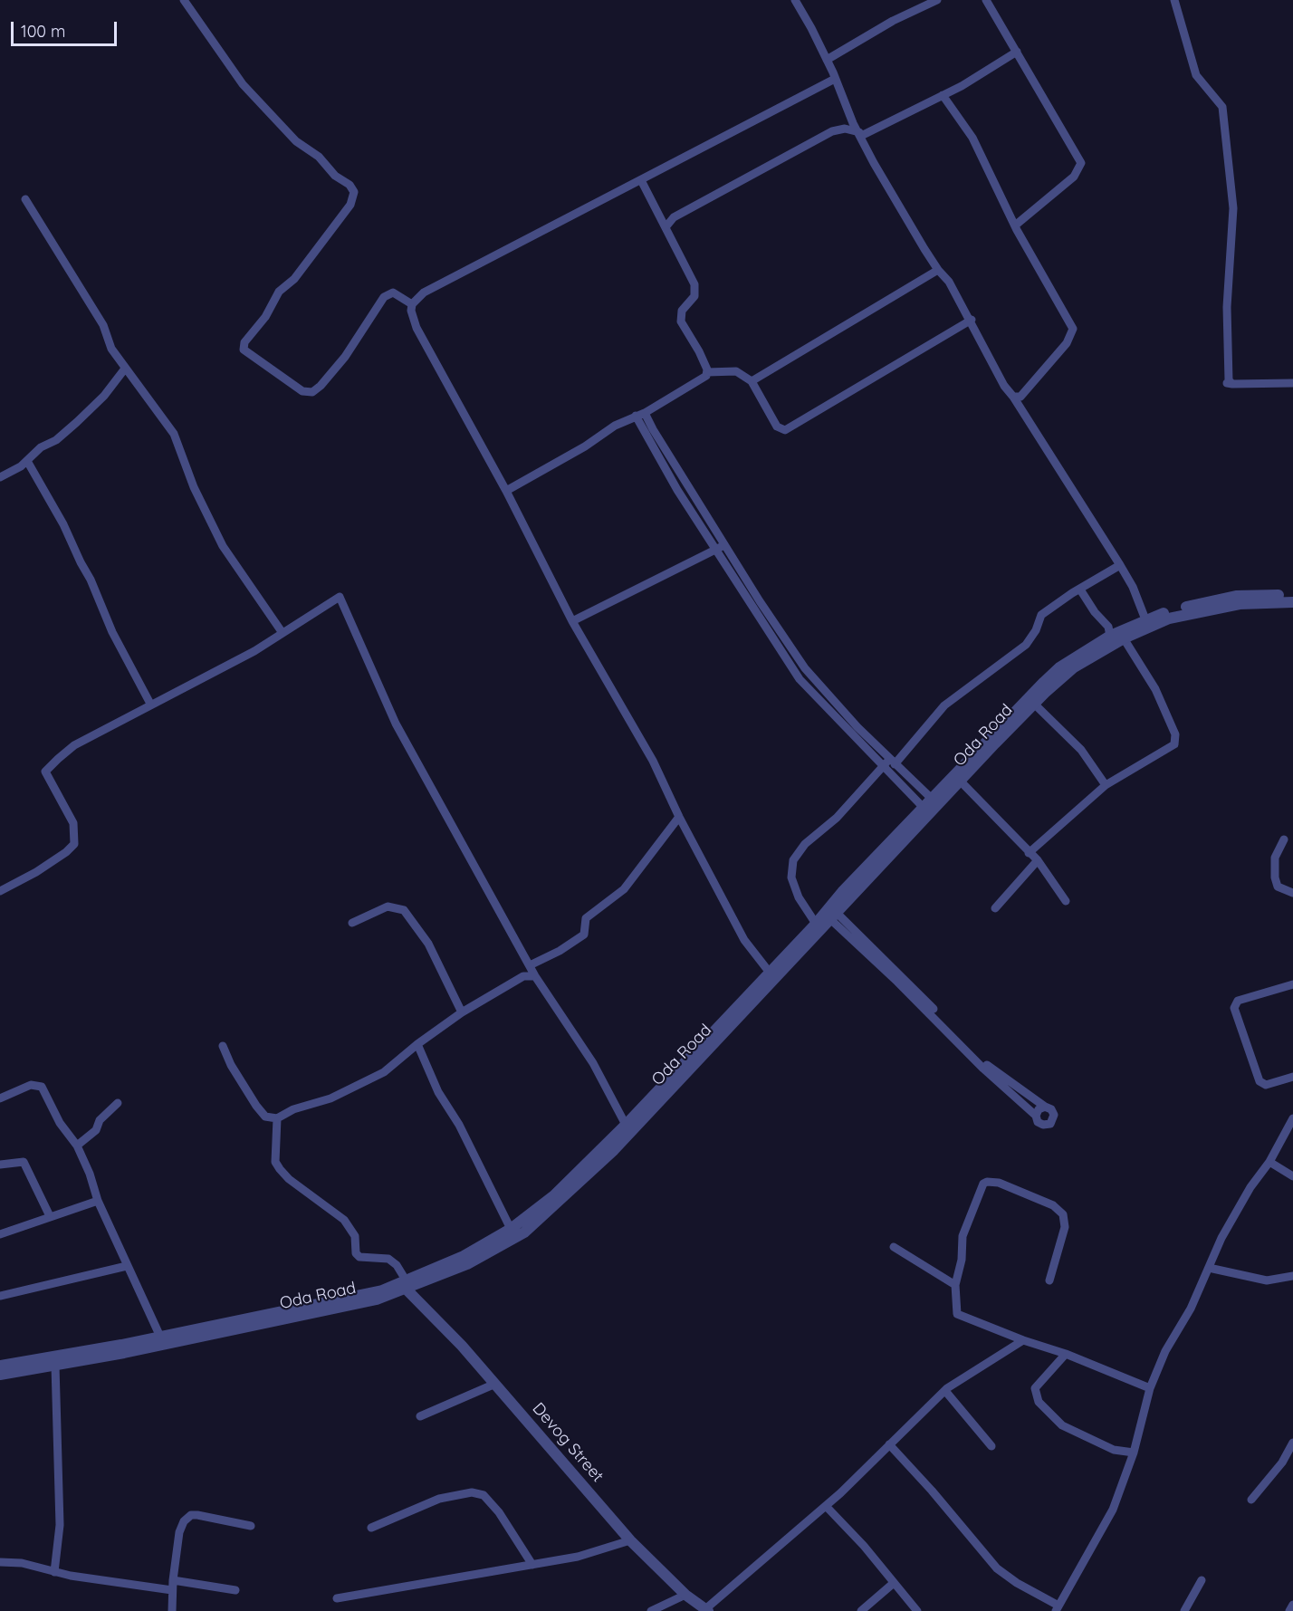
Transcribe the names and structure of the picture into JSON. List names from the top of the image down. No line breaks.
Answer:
{"streets":{"street":["Oda Road","Devog Street"]},"crossings":[["Oda Road","Devog Street"]],"scale_bar":"100 m"}
